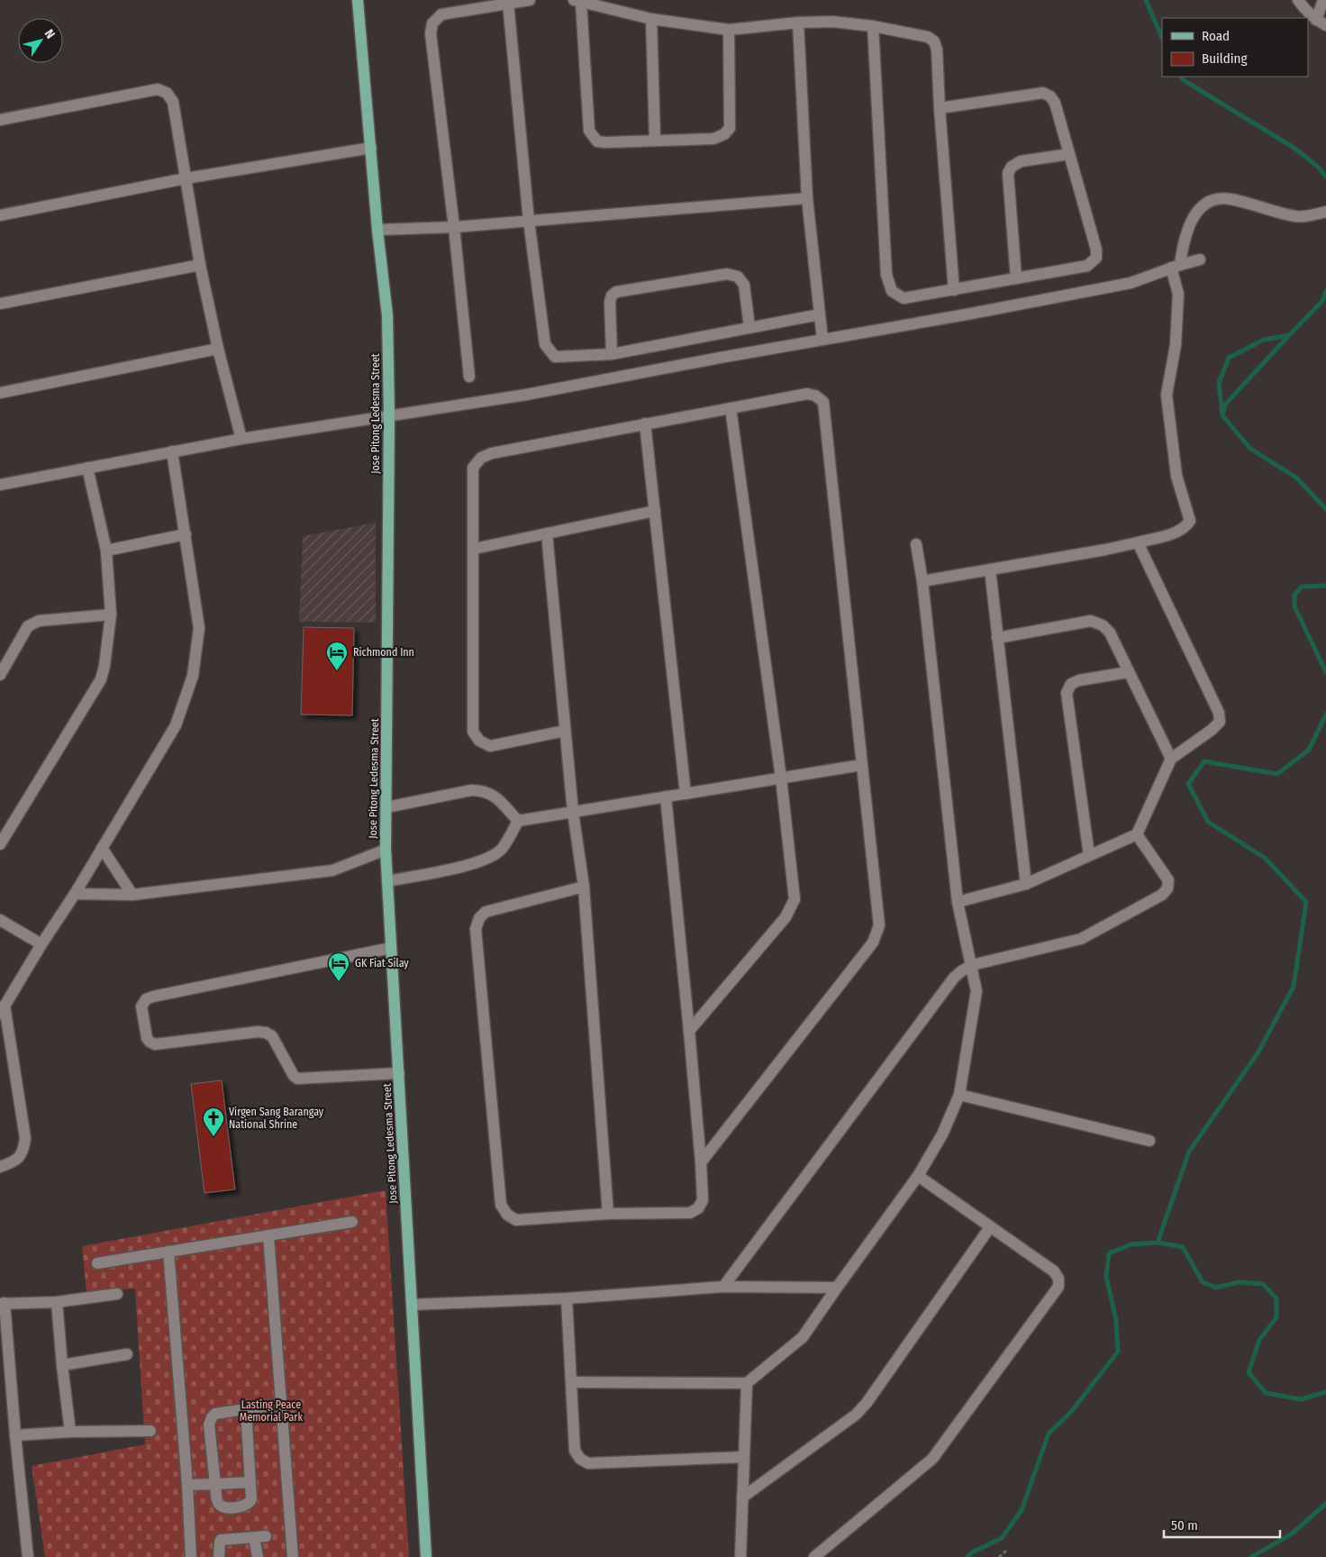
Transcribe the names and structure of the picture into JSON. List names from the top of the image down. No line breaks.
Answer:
{"streets":{"main road":["Jose Pitong Ledesma Street"]},"parks":["Lasting Peace Memorial Park"],"places":{"hotel":["Richmond Inn","GK Fiat Silay"],"church":["Virgen Sang Barangay National Shrine"]},"legend":["Road","Building"],"scale_bar":"50 m","north":"top right"}
